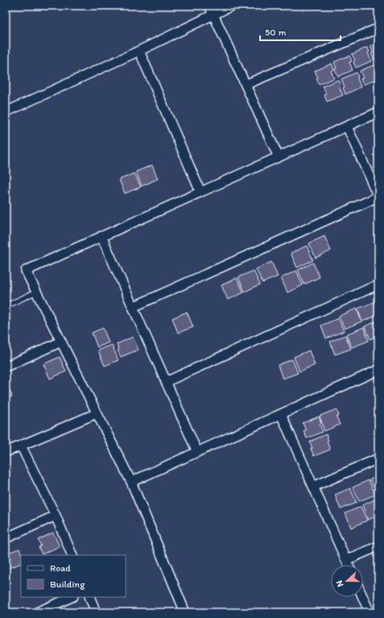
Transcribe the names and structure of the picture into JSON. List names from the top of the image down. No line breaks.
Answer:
{"legend":["Road","Building"],"scale_bar":"50 m","north":"left"}
